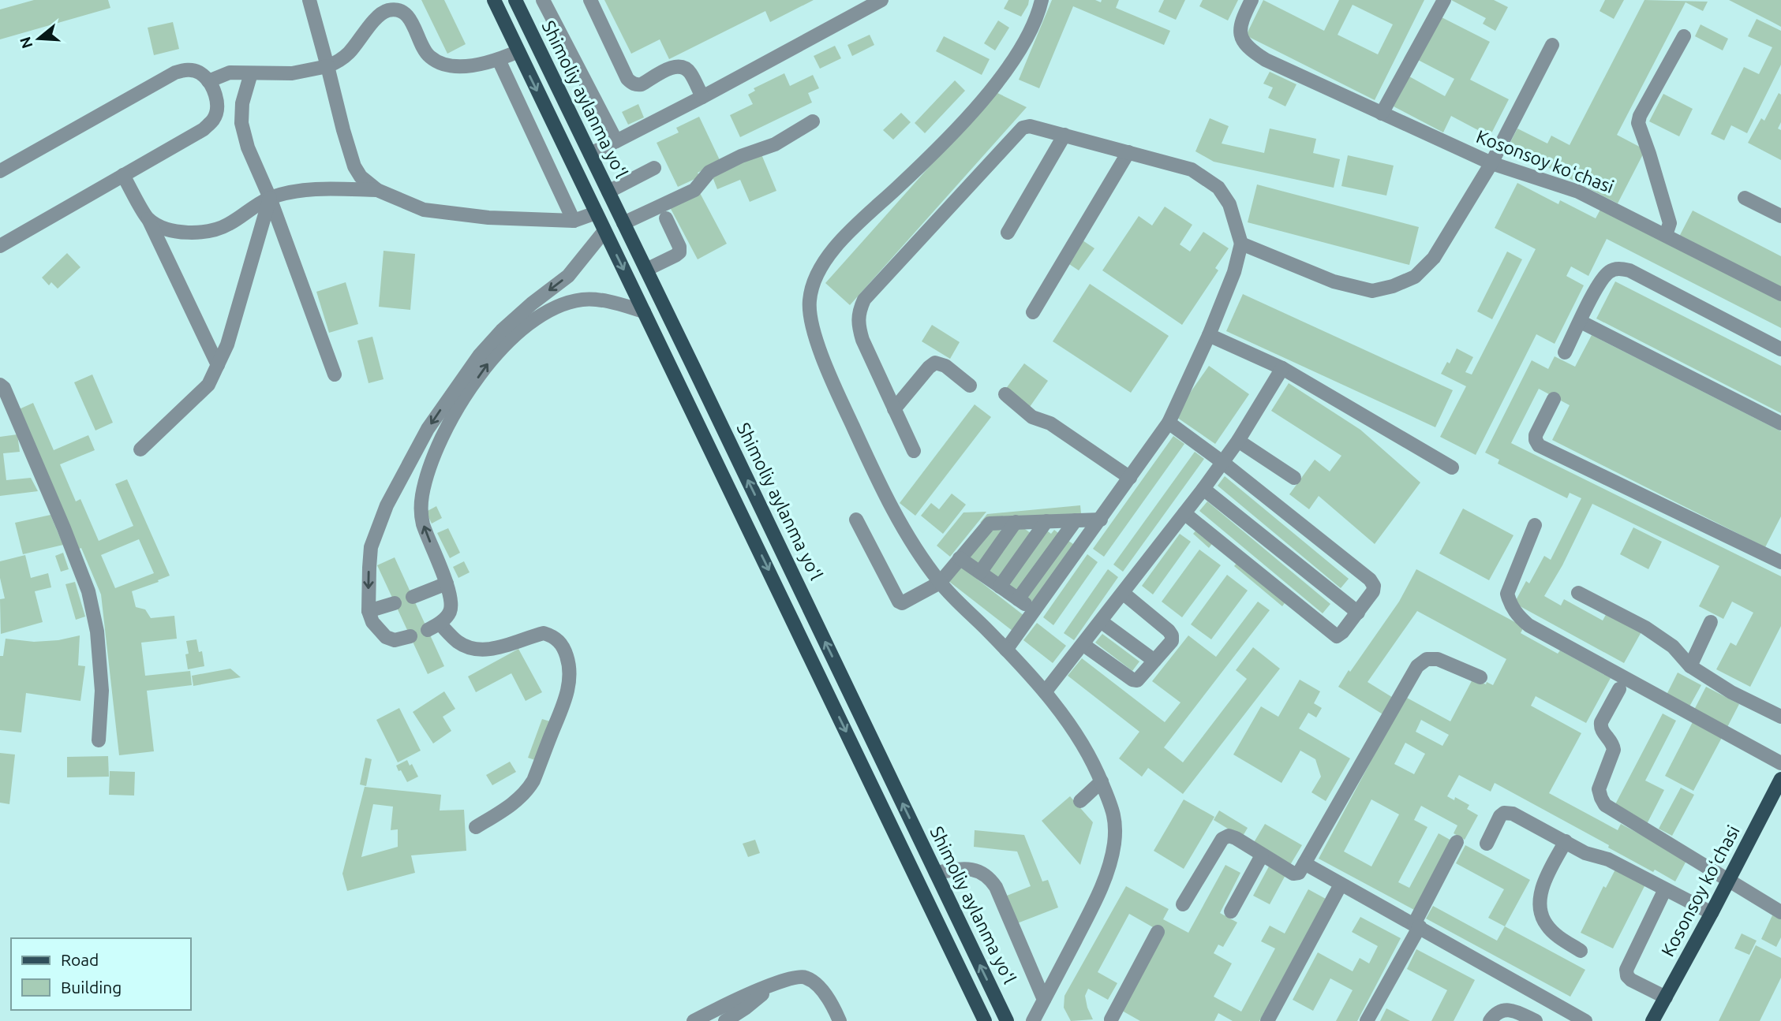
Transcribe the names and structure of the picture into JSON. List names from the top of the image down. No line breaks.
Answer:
{"streets":{"main road":["Shimoliy aylanma yoʻl","Kosonsoy koʻchasi"]},"legend":["Road","Building"],"north":"left"}
